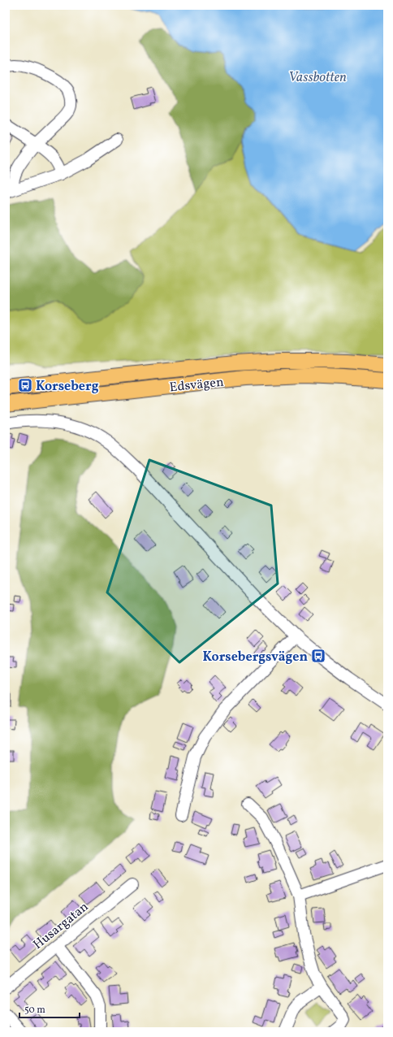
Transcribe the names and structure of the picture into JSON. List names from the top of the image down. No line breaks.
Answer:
{"streets":{"main road":["Edsvägen"],"street":["Husargatan"]},"water":["Vassbotten"],"places":{"bus stop":["Korseberg","Korsebergsvägen"]},"scale_bar":"50 m"}
